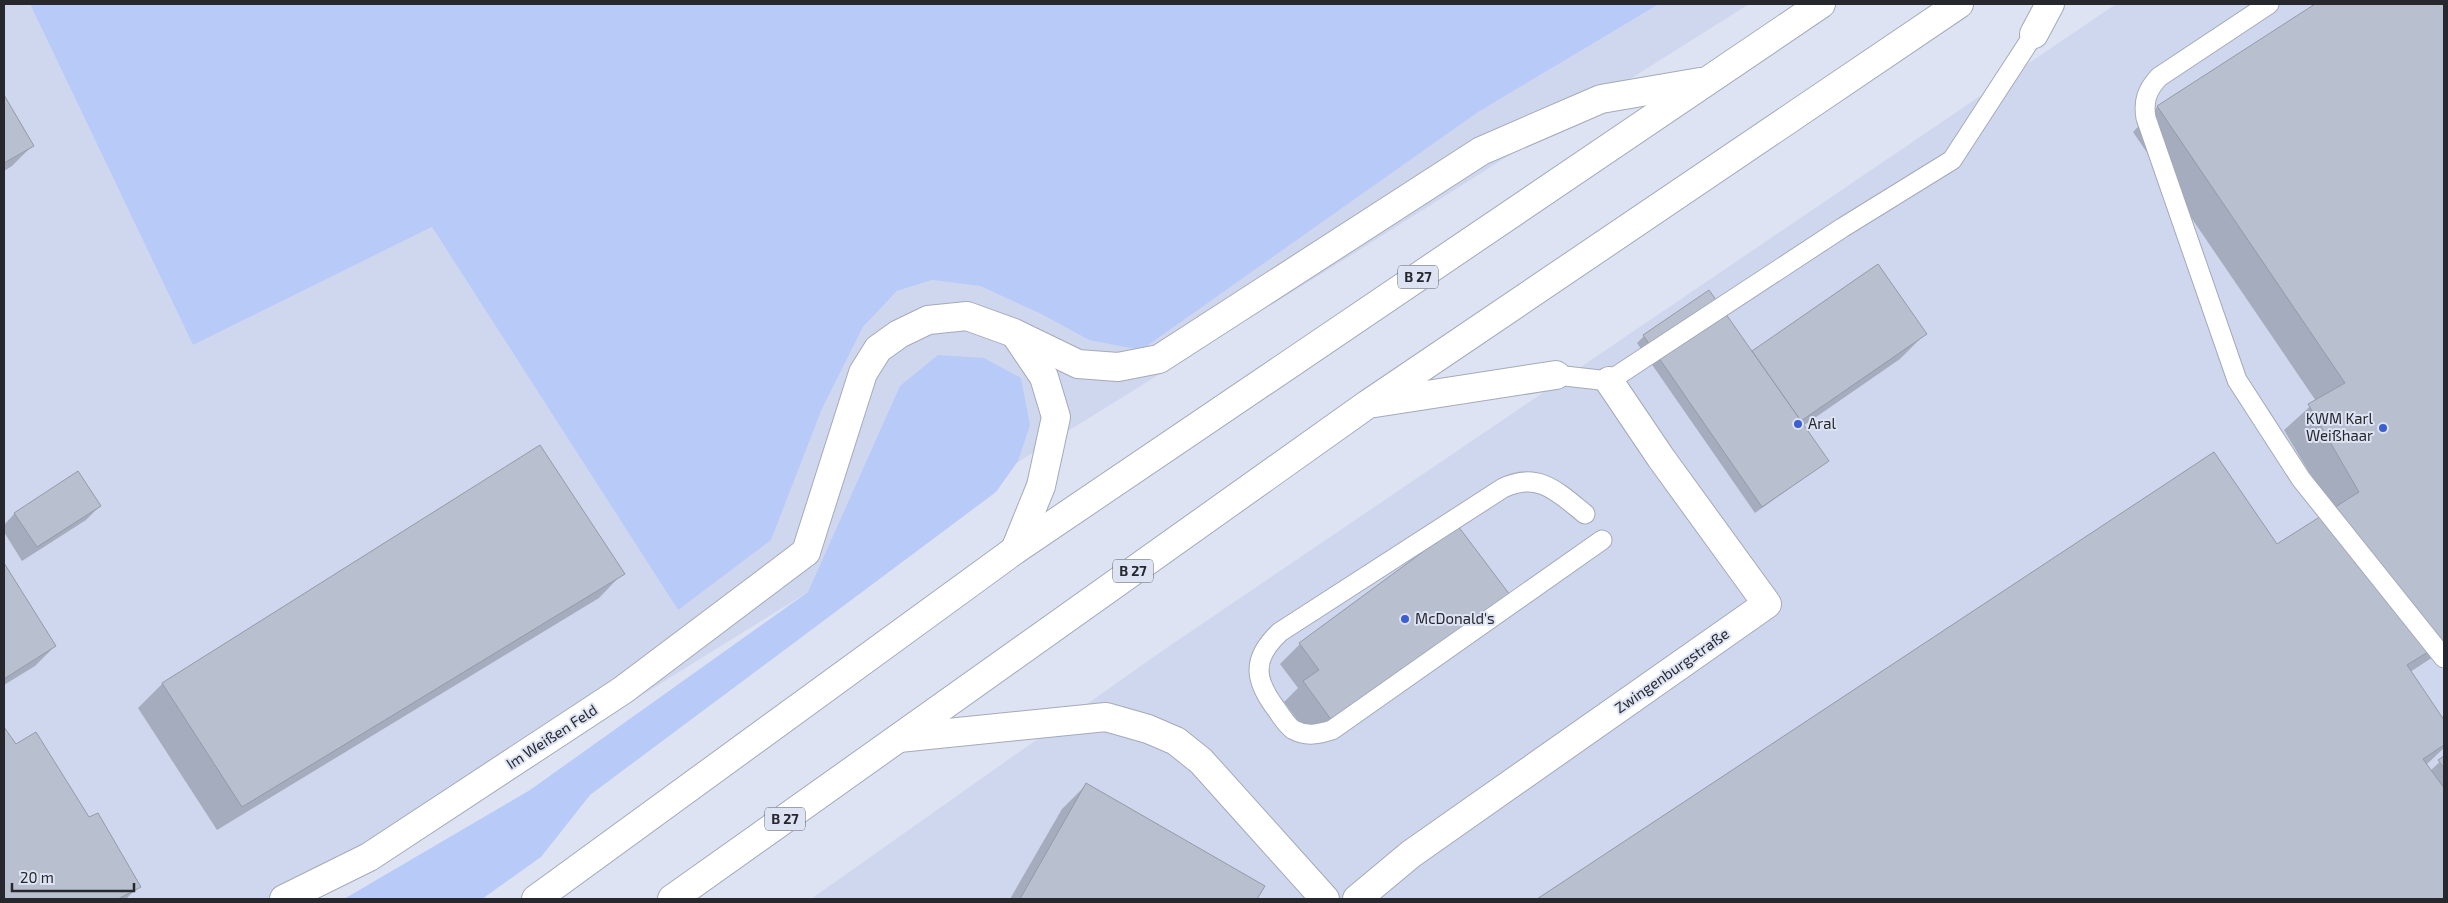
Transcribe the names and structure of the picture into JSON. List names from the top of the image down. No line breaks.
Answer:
{"streets":{"main road":["B 27","Zwingenburgstraße","Im Weißen Feld"]},"places":["Aral","KWM Karl Weißhaar","McDonald's"],"scale_bar":"20 m"}
